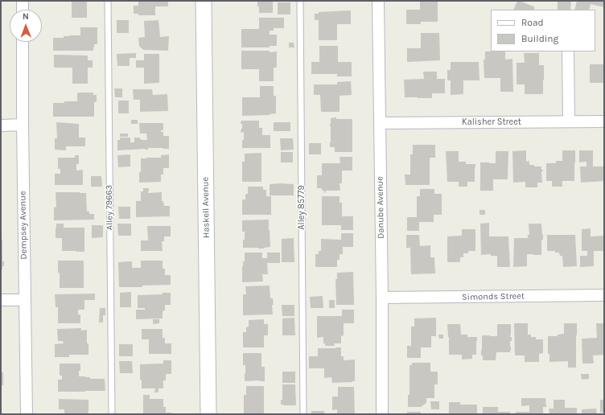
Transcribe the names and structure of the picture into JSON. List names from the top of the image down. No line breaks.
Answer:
{"streets":{"main road":["Haskell Avenue"],"street":["Kalisher Street","Danube Avenue","Dempsey Avenue","Simonds Street"],"lane":["Alley 79663","Alley 85779"]},"crossings":[["Kalisher Street","Danube Avenue"],["Danube Avenue","Simonds Street"]],"legend":["Road","Building"],"north":"top"}
